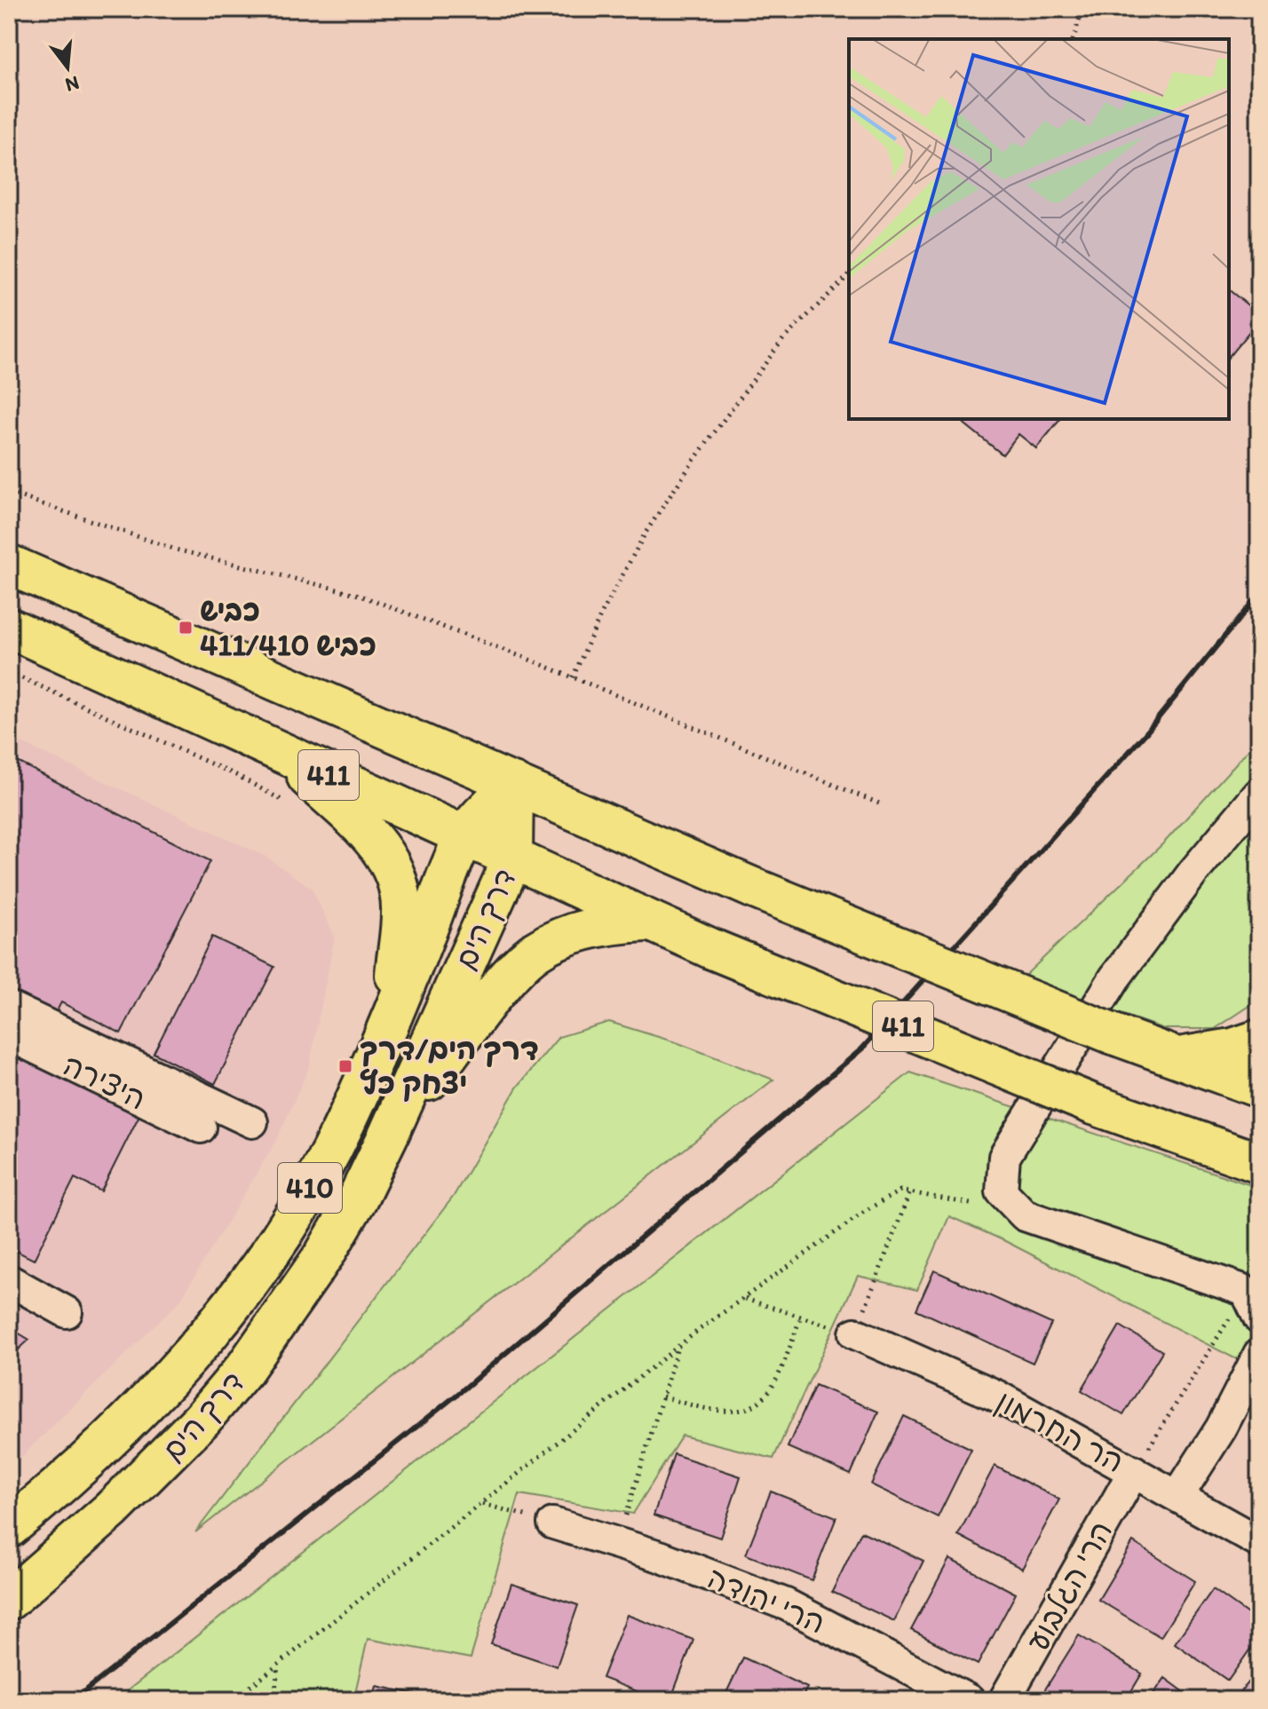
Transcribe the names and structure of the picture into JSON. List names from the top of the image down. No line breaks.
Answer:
{"streets":{"main road":["411","דרך הים","410"],"street":["היצירה","הר החרמון","הרי הגלבוע","הרי יהודה"]},"crossings":[["411","דרך הים"],["הר החרמון","הרי הגלבוע"]],"places":{"transit":["כביש 411/כביש 410","דרך הים/דרך יצחק כץ"]},"north":"bottom"}
